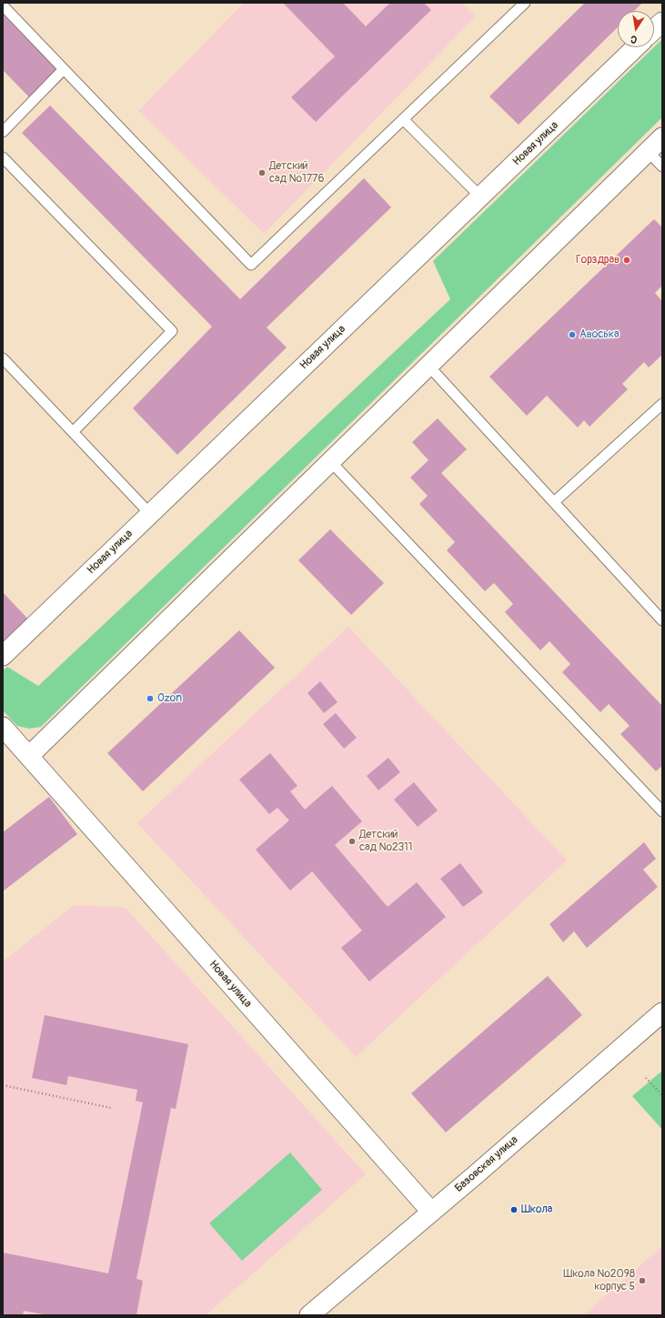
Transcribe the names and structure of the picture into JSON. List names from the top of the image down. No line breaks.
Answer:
{"streets":{"street":["Новая улица","Базовская улица"]},"crossings":[["Новая улица","Базовская улица"]],"places":["Детский сад №1776","Горздрав","Авоська","Ozon","Детский сад №2311","Школа","Школа №2098 корпус 5"],"north":"bottom"}
